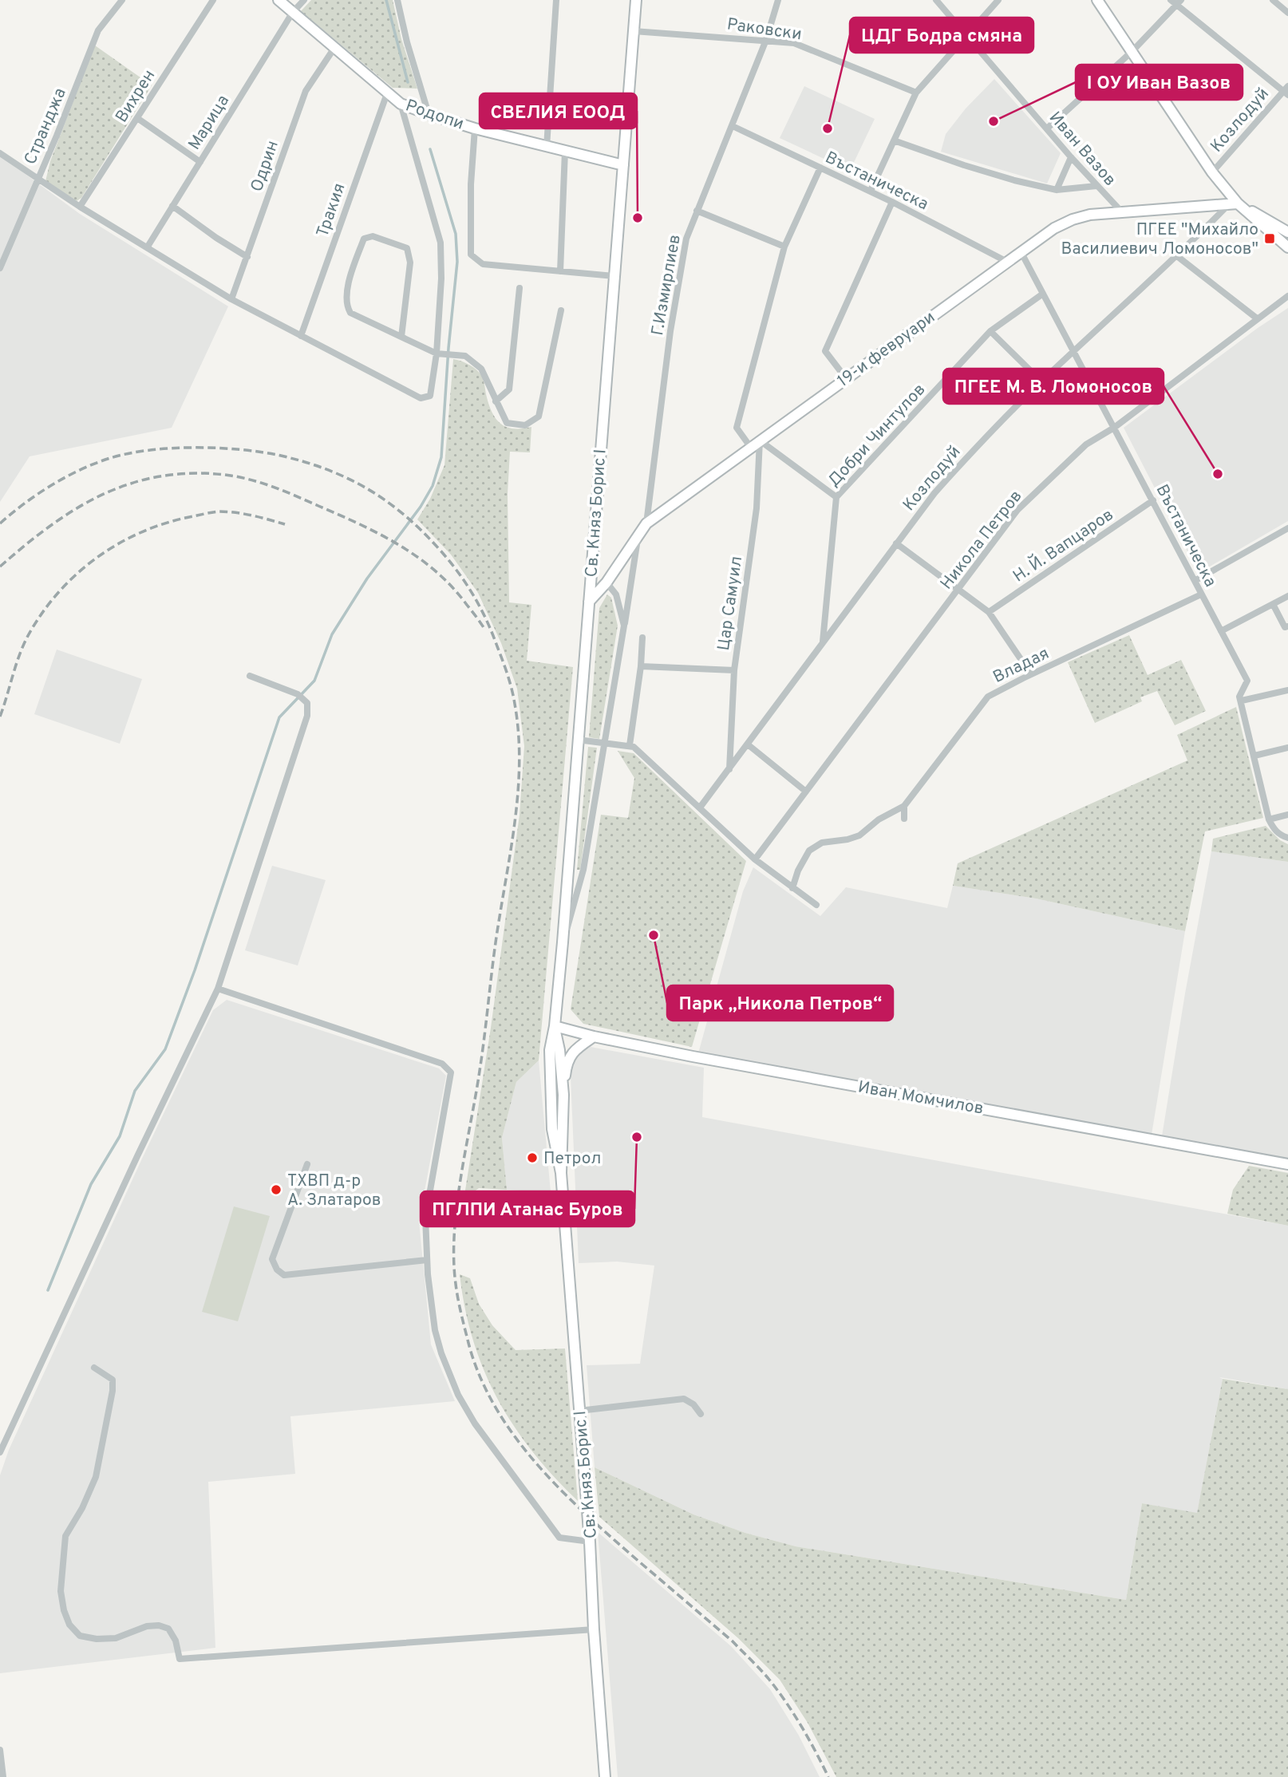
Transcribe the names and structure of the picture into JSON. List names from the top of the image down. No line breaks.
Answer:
{"streets":{"street":["Раковски","Вихрен","Родопи","Козлодуй","Марица","Странджа","Иван Вазов","Одрин","Въстаническа","Тракия","Г.Измирлиев","19-и февруари","Добри Чинтулов","Св. Княз Борис I","Никола Петров","Н. Й. Вапцаров","Цар Самуил","Владая","Иван Момчилов"]},"crossings":[["Раковски","Г.Измирлиев"],["Раковски","Св. Княз Борис I"],["Родопи","Марица"],["Родопи","Одрин"],["Родопи","Тракия"],["Родопи","Св. Княз Борис I"],["Козлодуй","Въстаническа"],["Козлодуй","19-и февруари"],["Козлодуй","Добри Чинтулов"],["Козлодуй","Цар Самуил"],["Иван Вазов","19-и февруари"],["Въстаническа","Г.Измирлиев"],["Въстаническа","19-и февруари"],["Въстаническа","Добри Чинтулов"],["Въстаническа","Никола Петров"],["Въстаническа","Н. Й. Вапцаров"],["Въстаническа","Владая"],["Г.Измирлиев","19-и февруари"],["19-и февруари","Св. Княз Борис I"],["19-и февруари","Цар Самуил"],["Св. Княз Борис I","Иван Момчилов"]],"places":{"other":["I ОУ Иван Вазов","ЦДГ Бодра смяна","СВЕЛИЯ ЕООД","ПГЕЕ М. В. Ломоносов","Парк „Никола Петров“","ПГЛПИ Атанас Буров","Петрол","ТХВП д-р А. Златаров"],"transit":["ПГЕЕ \"Михайло Василиевич Ломоносов\""]}}
